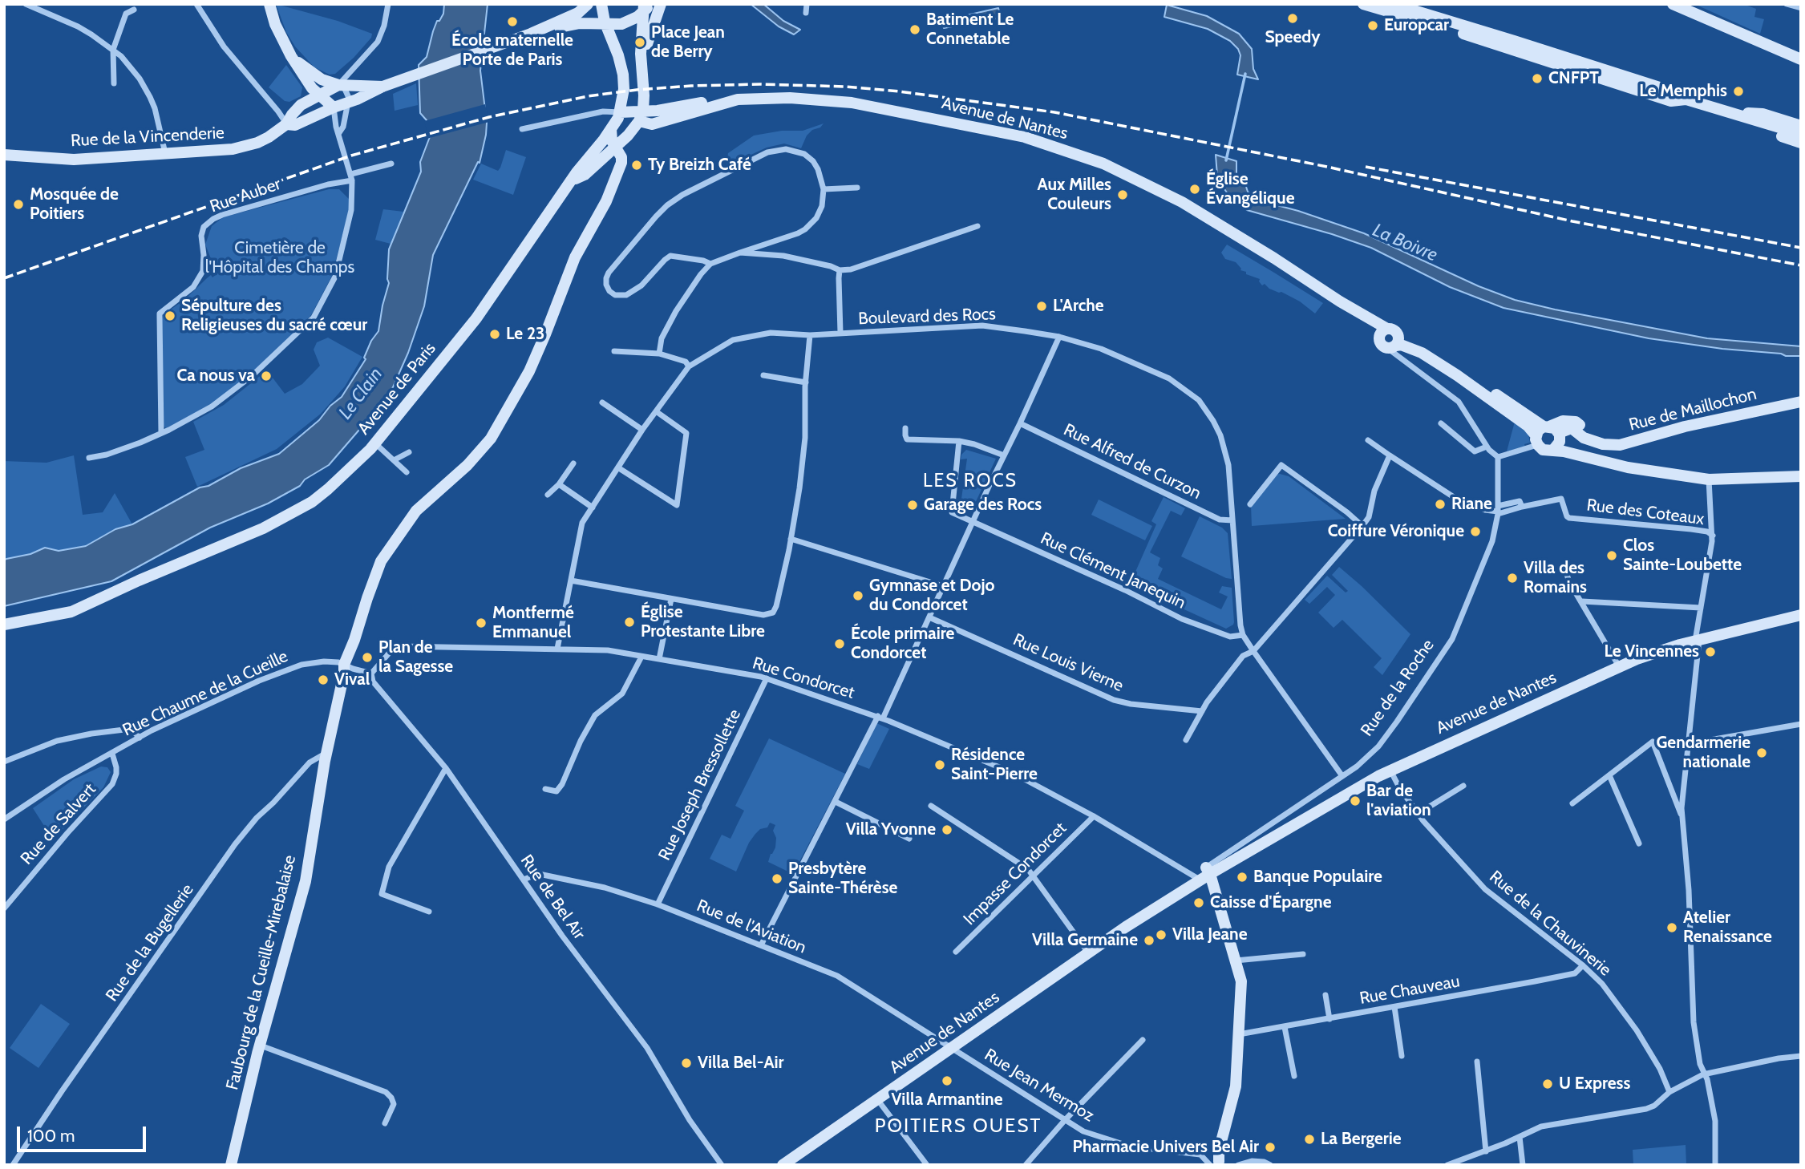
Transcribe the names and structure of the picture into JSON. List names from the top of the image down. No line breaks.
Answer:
{"streets":{"main road":["Avenue de Nantes","Rue de la Vincenderie","Avenue de Paris","Rue de Maillochon","Faubourg de la Cueille-Mirebalaise"],"street":["Rue Auber","Boulevard des Rocs","Rue Alfred de Curzon","Rue des Coteaux","Rue Clément Janequin","Rue Louis Vierne","Rue Condorcet","Rue de la Roche","Rue Chaume de la Cueille","Rue Joseph Bressollette","Rue de Salvert","Impasse Condorcet","Rue de Bel Air","Rue de la Chauvinerie","Rue de l'Aviation","Rue de la Bugellerie","Rue Chauveau","Rue Jean Mermoz"]},"crossings":[["Avenue de Nantes","Avenue de Paris"],["Avenue de Nantes","Rue de Maillochon"],["Avenue de Nantes","Rue Condorcet"],["Avenue de Nantes","Rue de la Roche"],["Avenue de Nantes","Rue de la Chauvinerie"],["Avenue de Nantes","Rue de l'Aviation"],["Avenue de Nantes","Rue Jean Mermoz"],["Boulevard des Rocs","Rue Alfred de Curzon"],["Boulevard des Rocs","Rue Clément Janequin"],["Boulevard des Rocs","Rue Condorcet"],["Boulevard des Rocs","Rue de la Roche"],["Avenue de Paris","Faubourg de la Cueille-Mirebalaise"],["Rue des Coteaux","Rue de la Roche"],["Rue Condorcet","Rue de la Roche"],["Rue Condorcet","Rue Joseph Bressollette"],["Rue Condorcet","Impasse Condorcet"],["Rue Condorcet","Rue de Bel Air"],["Rue Chaume de la Cueille","Rue de Salvert"],["Rue Chaume de la Cueille","Faubourg de la Cueille-Mirebalaise"],["Rue Joseph Bressollette","Rue de l'Aviation"],["Rue de Bel Air","Rue de l'Aviation"],["Rue de la Chauvinerie","Rue Chauveau"],["Rue de l'Aviation","Rue Jean Mermoz"],["Rue de la Bugellerie","Faubourg de la Cueille-Mirebalaise"]],"districts":["LES ROCS","POITIERS OUEST"],"water":["La Boivre","Le Clain"],"parks":["Cimetière de l'Hôpital des Champs"],"places":["Speedy","École maternelle Porte de Paris","Europcar","Batiment Le Connetable","Place Jean de Berry","CNFPT","Le Memphis","Ty Breizh Café","Église Évangélique","Aux Milles Couleurs","Mosquée de Poitiers","L'Arche","Sépulture des Religieuses du sacré cœur","Le 23","Ca nous va","Riane","Garage des Rocs","Coiffure Véronique","Clos Sainte-Loubette","Villa des Romains","Gymnase et Dojo du Condorcet","Église Protestante Libre","Montfermé Emmanuel","École primaire Condorcet","Le Vincennes","Plan de la Sagesse","Vival","Gendarmerie nationale","Résidence Saint-Pierre","Bar de l'aviation","Villa Yvonne","Banque Populaire","Presbytère Sainte-Thérèse","Caisse d'Épargne","Atelier Renaissance","Villa Jeane","Villa Germaine","Villa Bel-Air","Villa Armantine","U Express","La Bergerie","Pharmacie Univers Bel Air"],"scale_bar":"100 m"}
